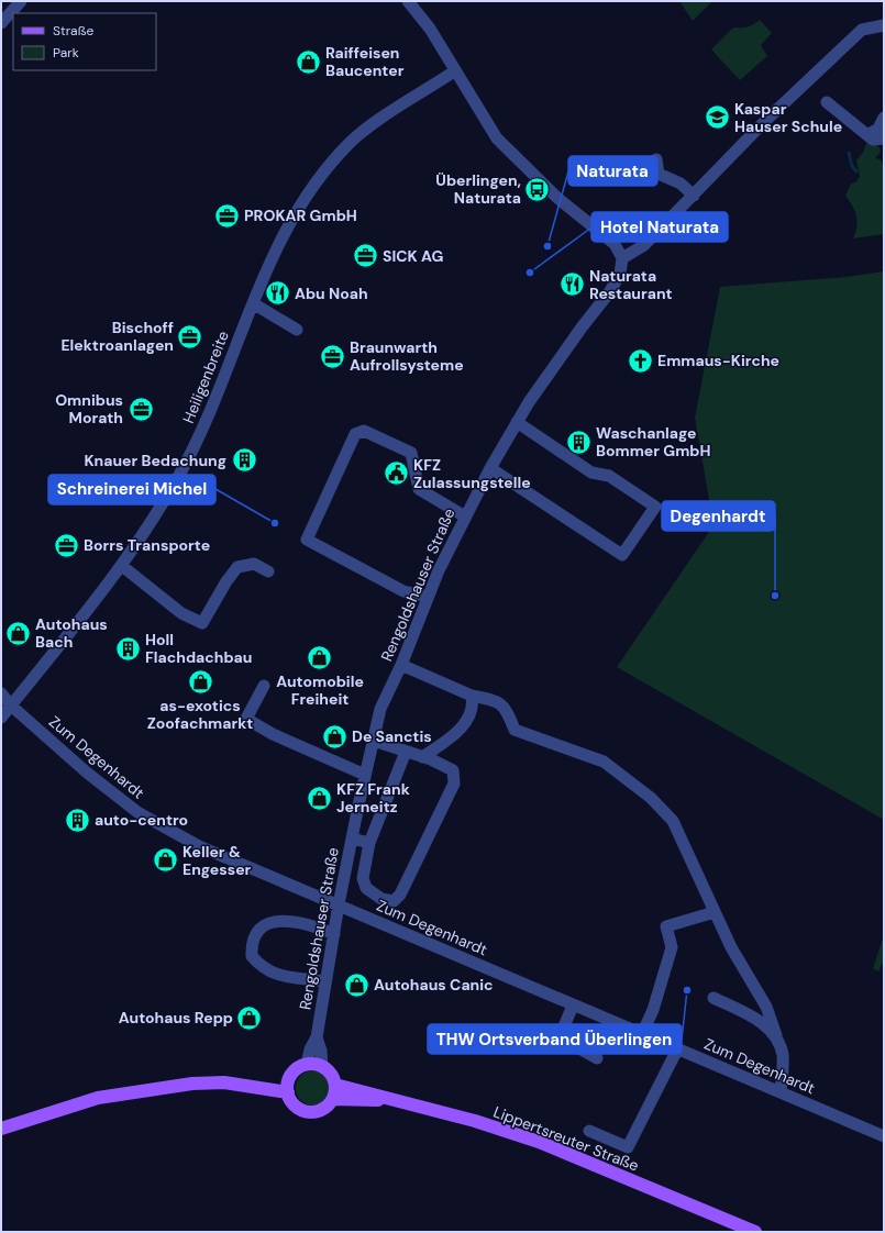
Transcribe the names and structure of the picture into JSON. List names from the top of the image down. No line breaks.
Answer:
{"streets":{"main road":["Lippertsreuter Straße"],"street":["Heiligenbreite","Rengoldshauser Straße","Zum Degenhardt"]},"crossings":[["Heiligenbreite","Zum Degenhardt"],["Rengoldshauser Straße","Zum Degenhardt"],["Rengoldshauser Straße","Lippertsreuter Straße"]],"places":{"shop":["Raiffeisen Baucenter","Autohaus Bach","Automobile Freiheit","as-exotics Zoofachmarkt","De Sanctis","KFZ Frank Jerneitz","Keller & Engesser","Autohaus Canic","Autohaus Repp"],"school or university":["Kaspar Hauser Schule"],"bus stop":["Überlingen, Naturata"],"office":["PROKAR GmbH","SICK AG","Bischoff Elektroanlagen","Braunwarth Aufrollsysteme","Omnibus Morath","Borrs Transporte"],"other":["Naturata","Hotel Naturata","Schreinerei Michel","Degenhardt","THW Ortsverband Überlingen"],"restaurant":["Naturata Restaurant","Abu Noah"],"church":["Emmaus-Kirche"],"building":["Waschanlage Bommer GmbH","Knauer Bedachung","Holl Flachdachbau","auto-centro"],"public building":["KFZ Zulassungstelle"]},"legend":["Straße","Park"]}
